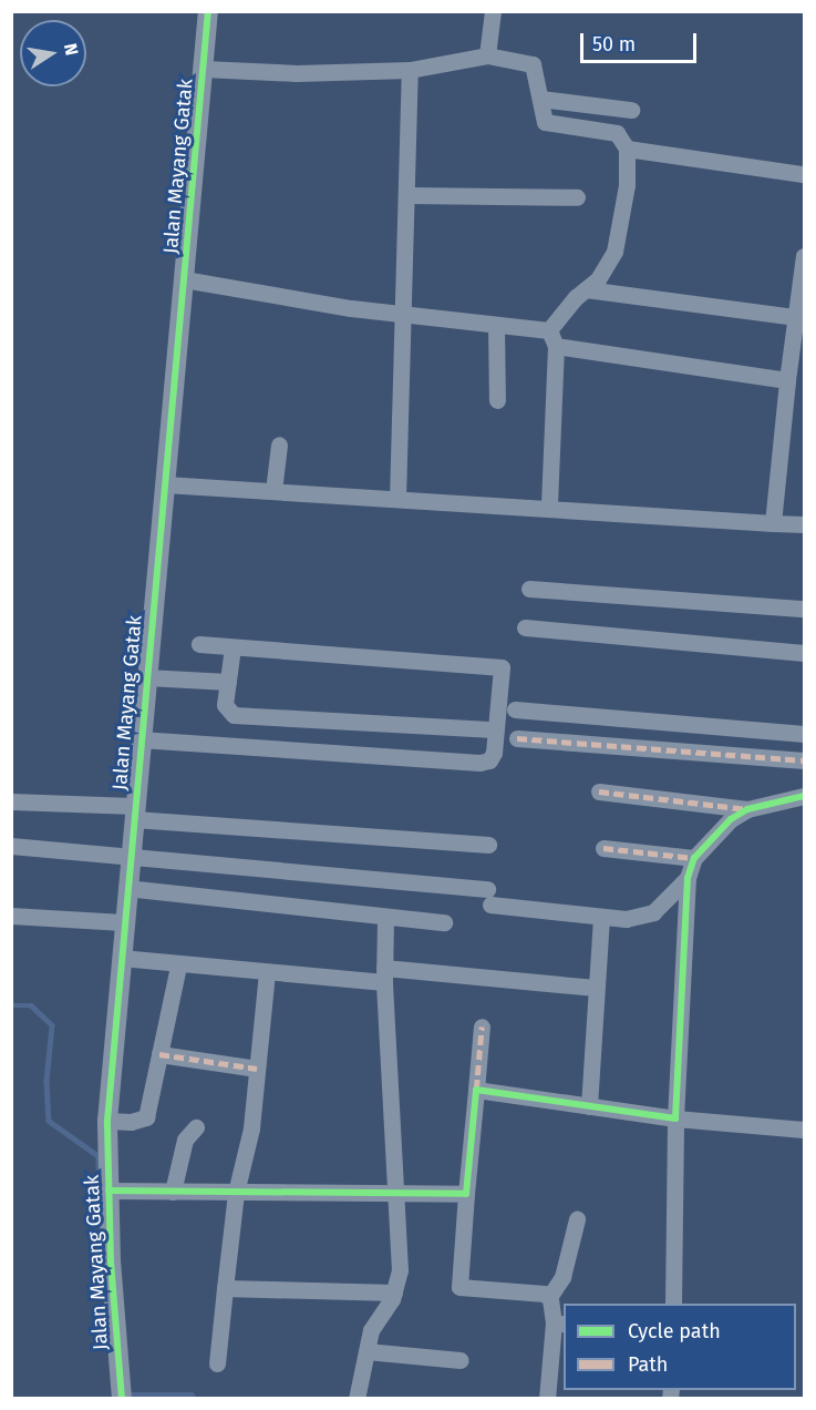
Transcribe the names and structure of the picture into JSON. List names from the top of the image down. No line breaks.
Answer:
{"streets":{"street":["Jalan Mayang Gatak"]},"legend":["Cycle path","Path"],"scale_bar":"50 m","north":"right"}
